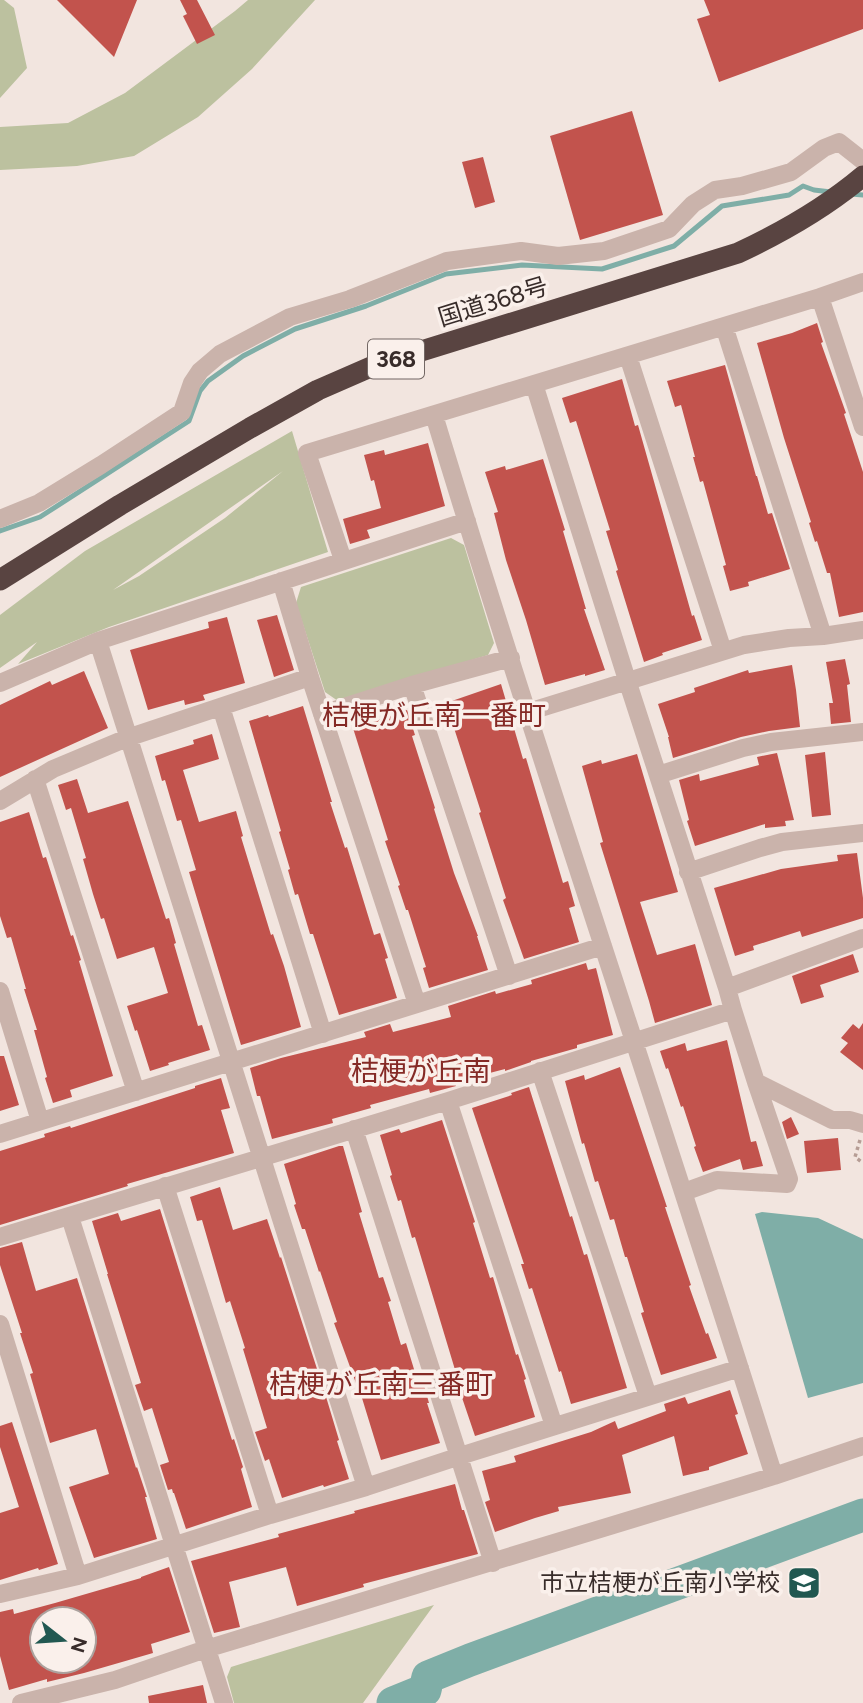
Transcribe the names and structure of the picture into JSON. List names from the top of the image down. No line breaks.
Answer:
{"streets":{"highway":["国道368号","368"]},"districts":["桔梗が丘南一番町","桔梗が丘南","桔梗が丘南三番町"],"places":{"school or university":["市立桔梗が丘南小学校"]},"north":"right"}
